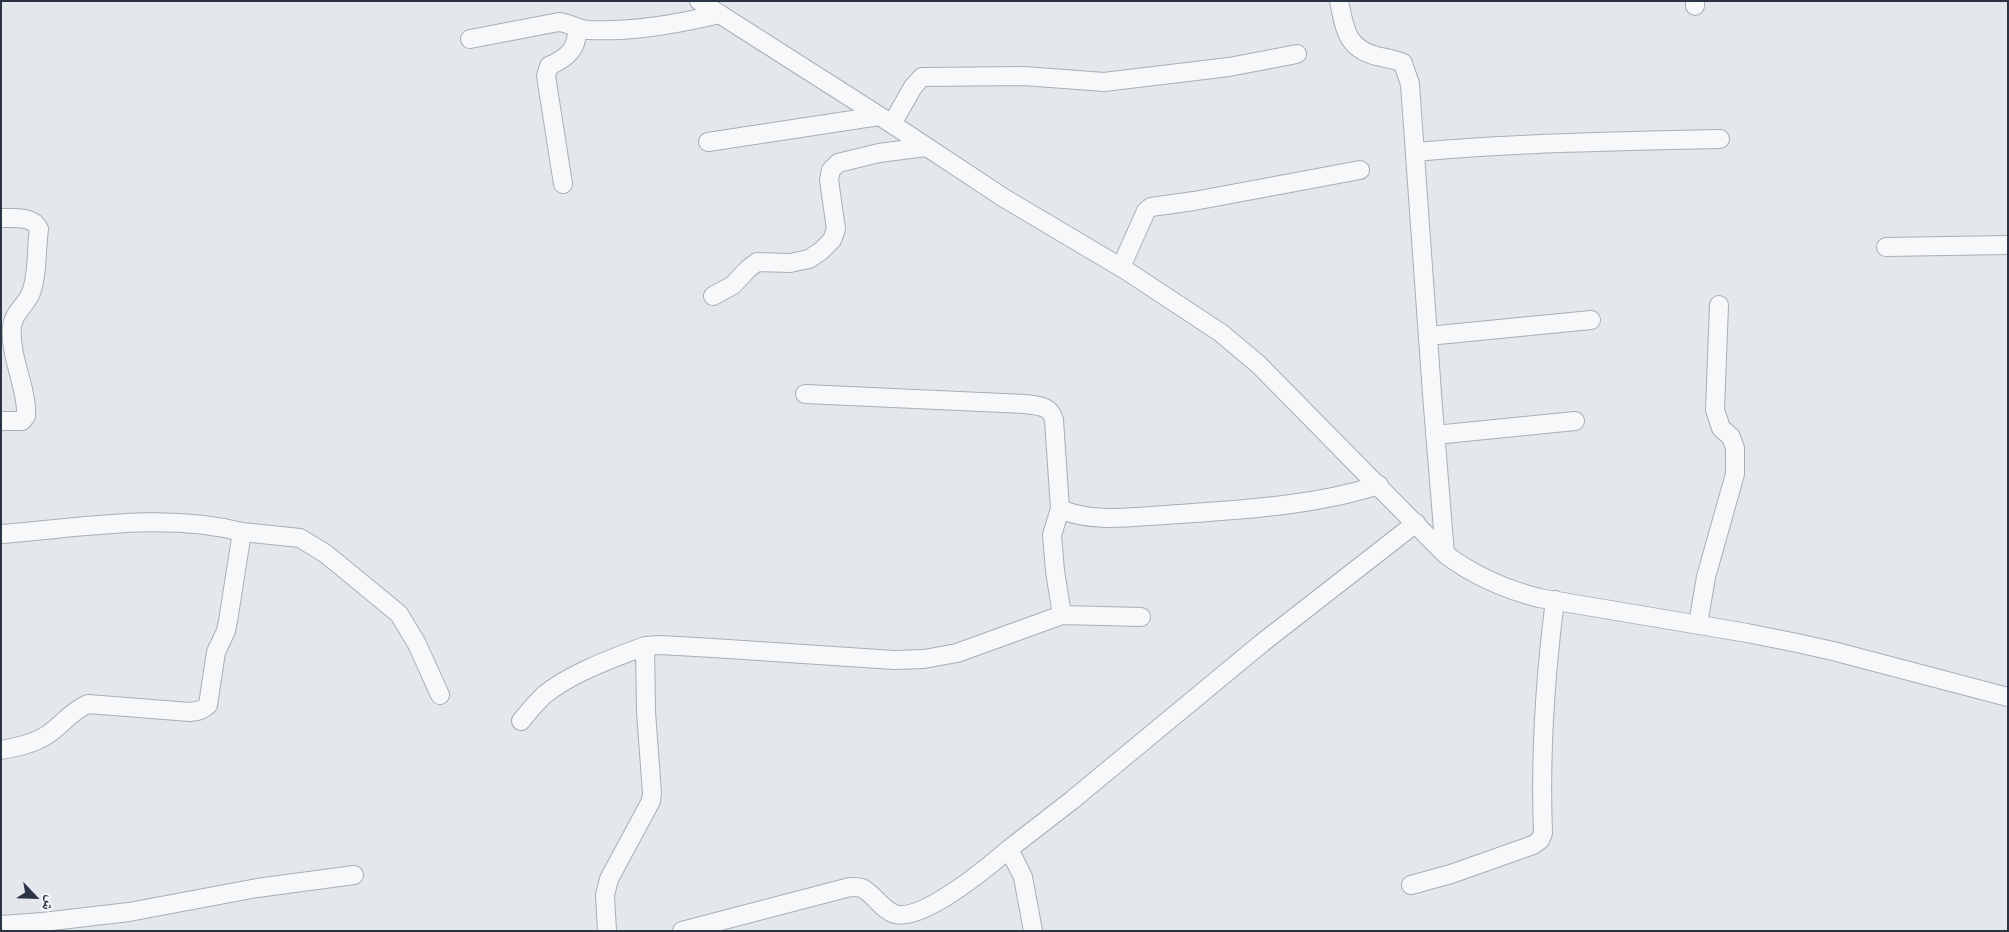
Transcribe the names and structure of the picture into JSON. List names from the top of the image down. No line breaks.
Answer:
{"north":"bottom right"}
